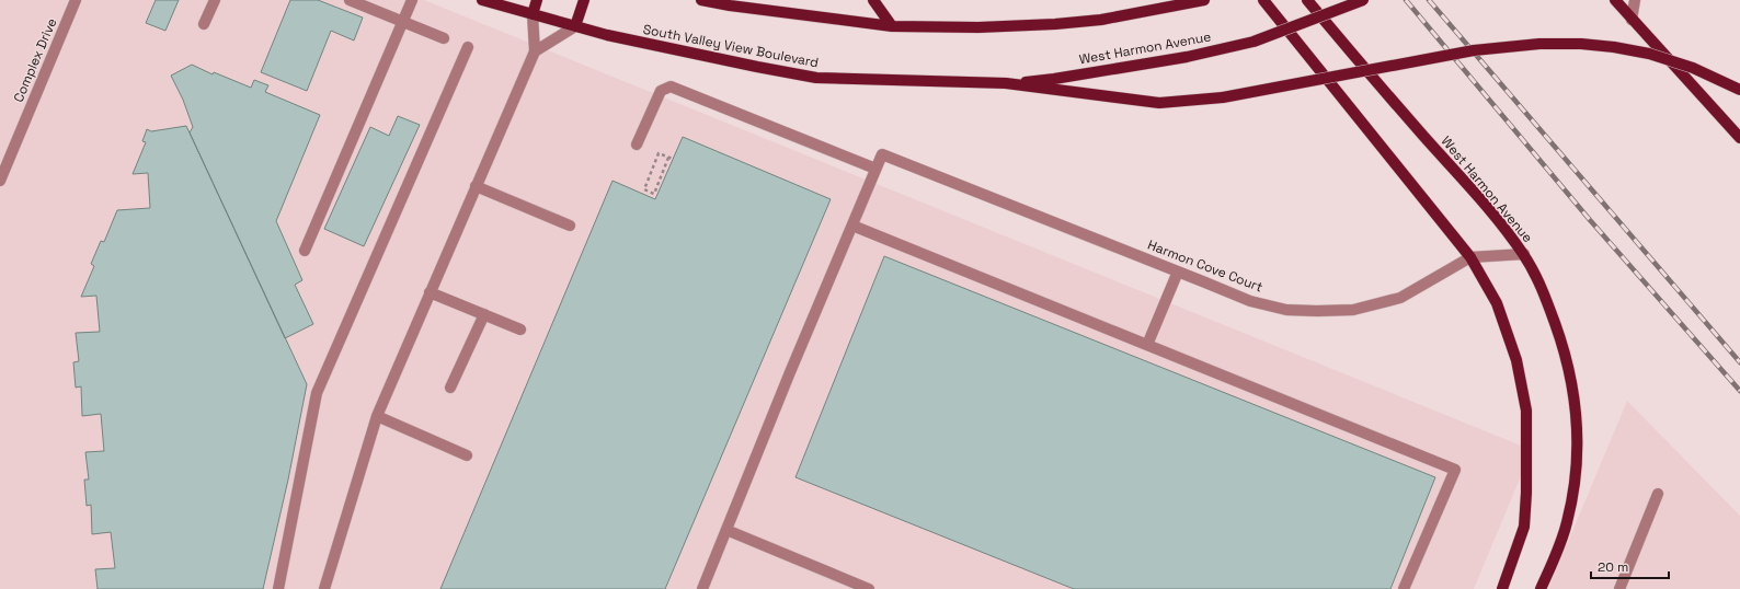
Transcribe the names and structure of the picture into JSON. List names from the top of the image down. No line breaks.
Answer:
{"streets":{"main road":["South Valley View Boulevard","West Harmon Avenue"],"street":["Complex Drive","Harmon Cove Court"]},"crossings":[["South Valley View Boulevard","West Harmon Avenue"],["West Harmon Avenue","Harmon Cove Court"]],"scale_bar":"20 m"}
